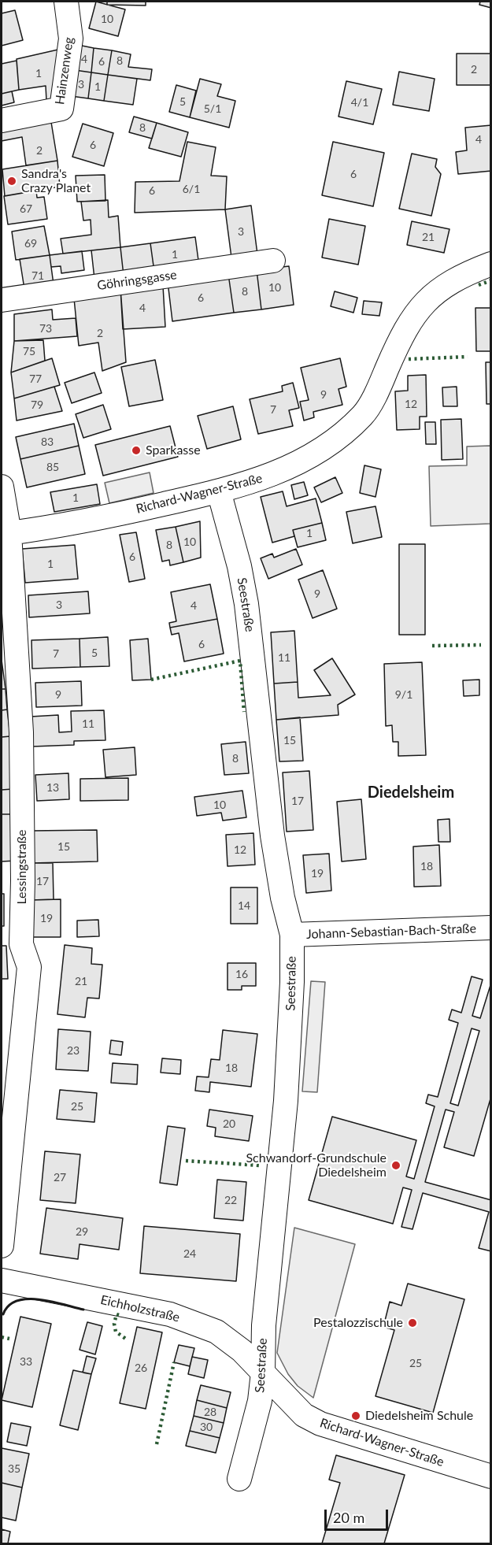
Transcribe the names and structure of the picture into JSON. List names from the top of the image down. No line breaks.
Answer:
{"streets":{"street":["Hainzenweg","Göhringsgasse","Richard-Wagner-Straße","Seestraße","Lessingstraße","Johann-Sebastian-Bach-Straße","Eichholzstraße"]},"crossings":[["Richard-Wagner-Straße","Seestraße"],["Richard-Wagner-Straße","Lessingstraße"],["Richard-Wagner-Straße","Eichholzstraße"],["Seestraße","Johann-Sebastian-Bach-Straße"],["Seestraße","Eichholzstraße"]],"districts":["Diedelsheim"],"places":["Sandra's Crazy Planet","Sparkasse","Schwandorf-Grundschule Diedelsheim","Pestalozzischule","Diedelsheim Schule"],"house_numbers":["10","4","8","6","2","1","3","1","5","4/1","5/1","8","4","6","2","6","6/1","6","67","3","21","69","1","71","10","8","6","4","73","2","75","77","9","12","79","7","83","85","1","1","10","8","6","1","9","3","4","6","5","7","11","9","9/1","11","15","8","13","17","10","15","12","18","19","17","14","19","16","21","23","18","25","20","27","22","29","24","33","25","26","28","30","35"],"scale_bar":"20 m"}
